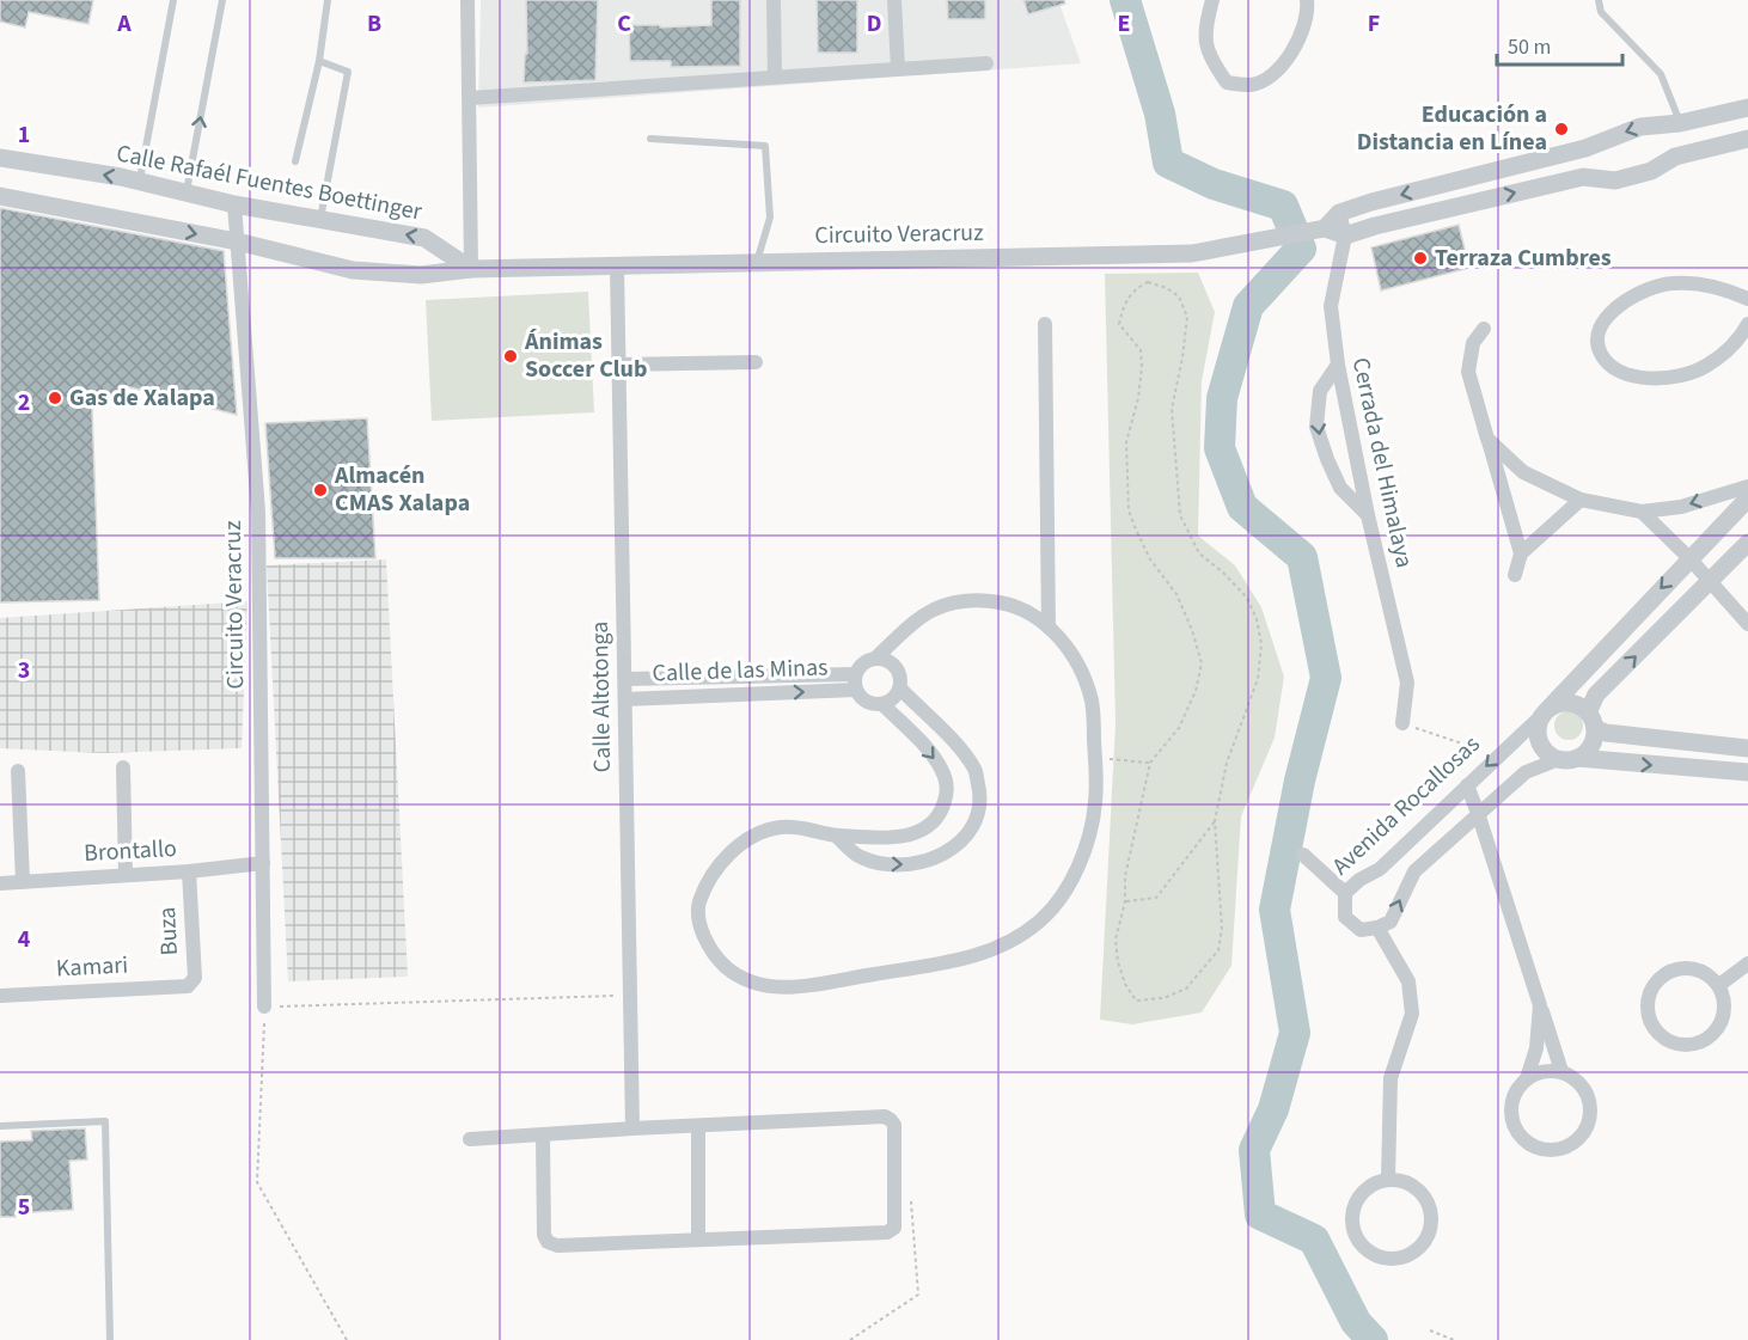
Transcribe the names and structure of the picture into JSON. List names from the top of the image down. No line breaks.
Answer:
{"streets":{"street":["Calle Rafaél Fuentes Boettinger","Circuito Veracruz","Cerrada del Himalaya","Calle de las Minas","Calle Altotonga","Avenida Rocallosas","Brontallo","Buza","Kamari"]},"crossings":[["Calle Rafaél Fuentes Boettinger","Circuito Veracruz"],["Circuito Veracruz","Calle Altotonga"],["Circuito Veracruz","Brontallo"],["Calle de las Minas","Calle Altotonga"],["Brontallo","Buza"],["Buza","Kamari"]],"places":["Educación a Distancia en Línea","Terraza Cumbres","Ánimas Soccer Club","Gas de Xalapa","Almacén CMAS Xalapa"],"scale_bar":"50 m","grid":{"columns":["A","B","C","D","E","F"],"rows":["1","2","3","4","5"]}}
